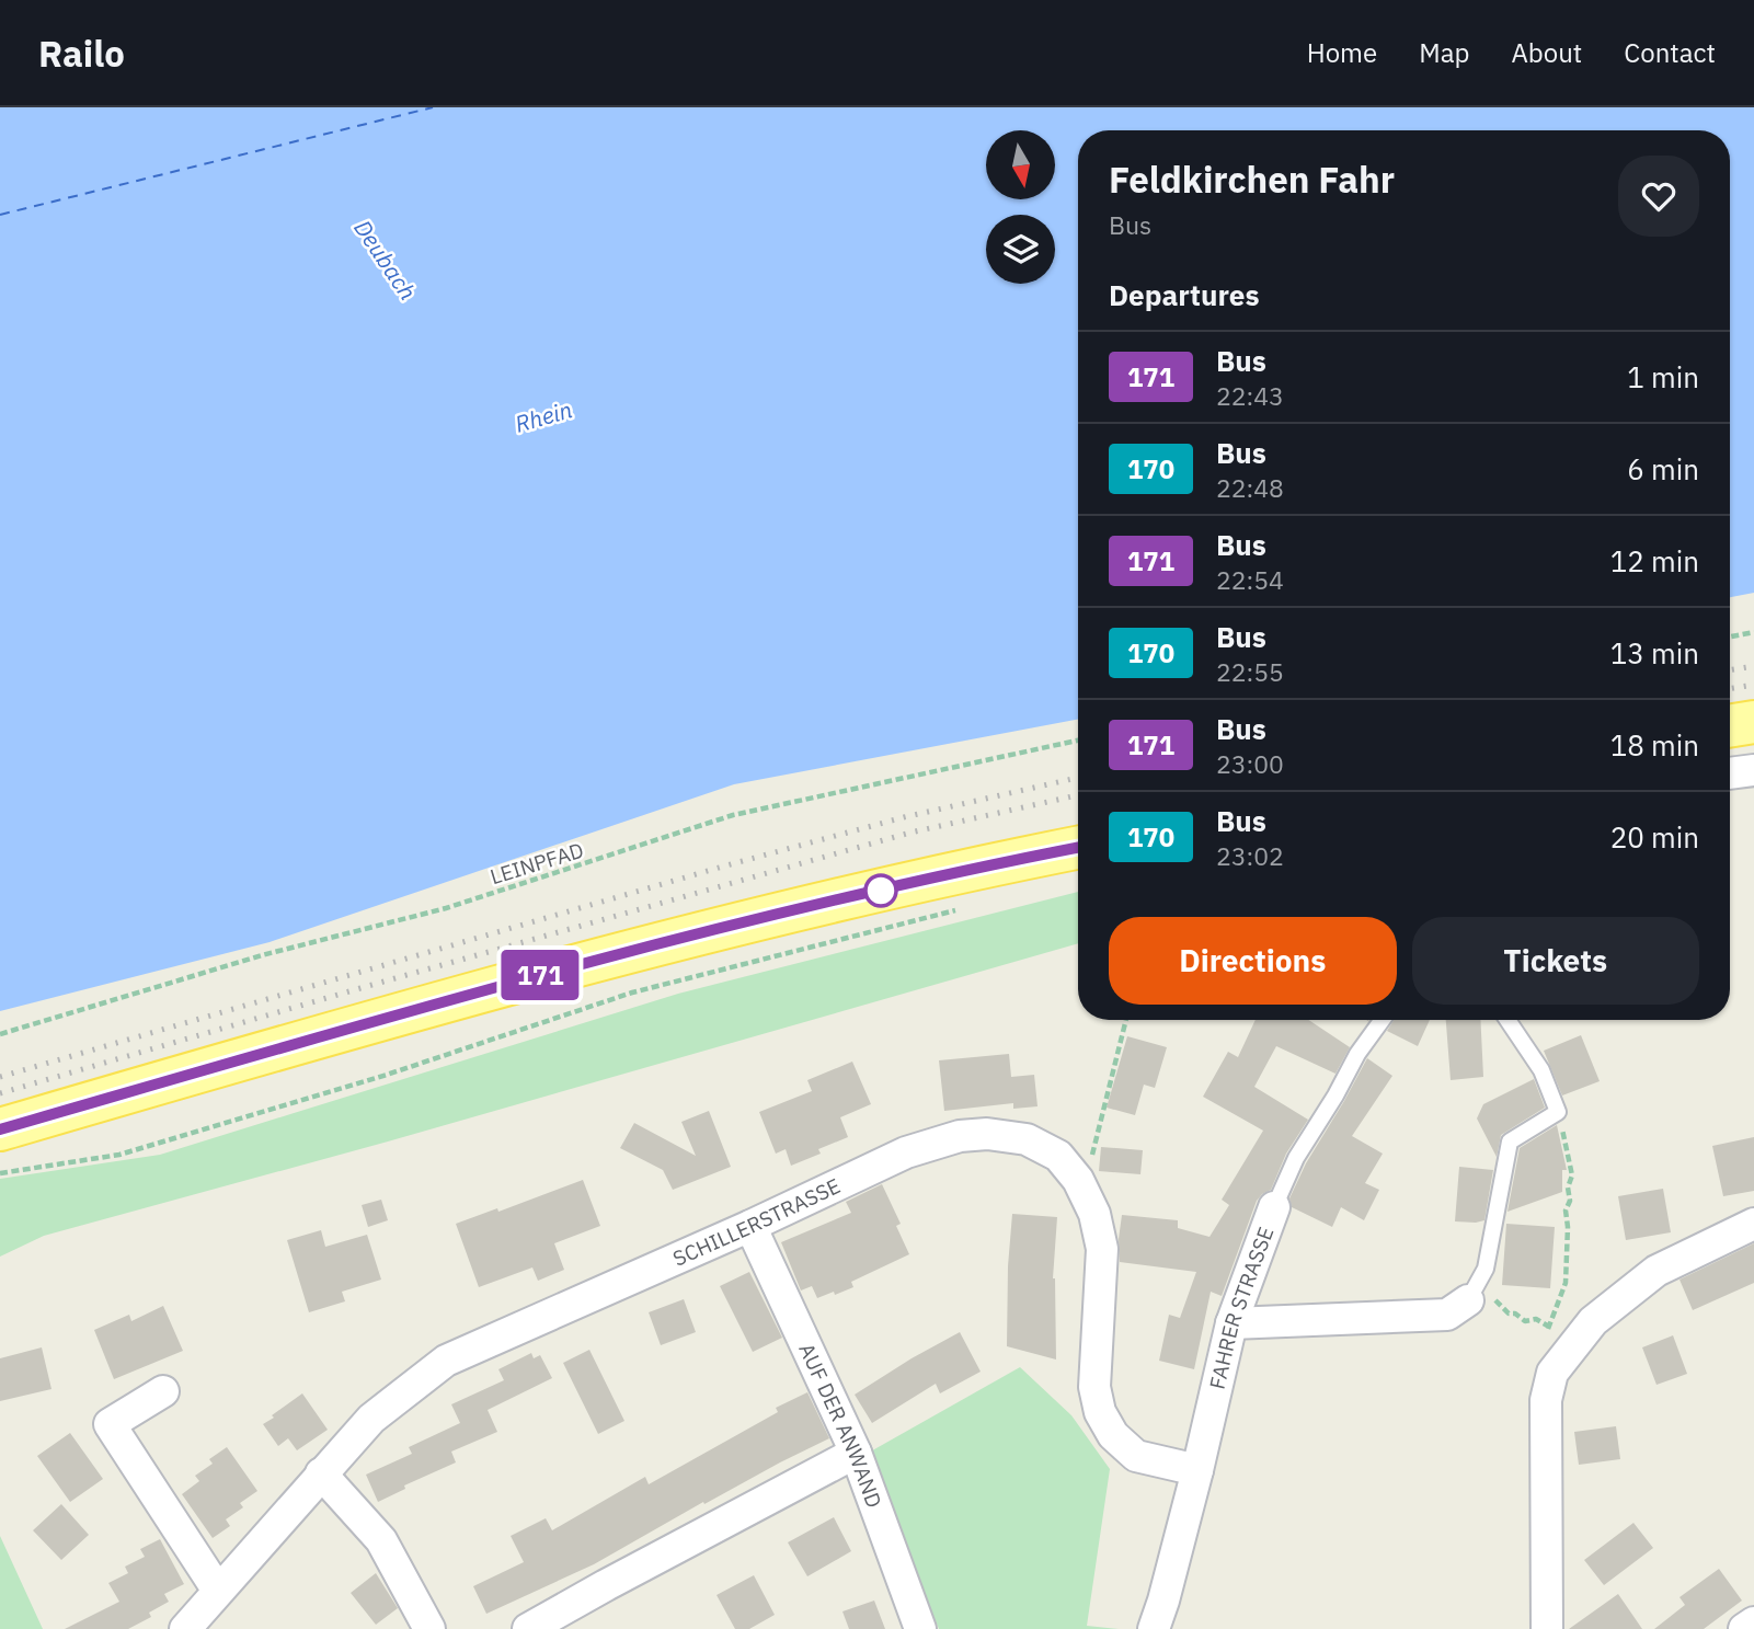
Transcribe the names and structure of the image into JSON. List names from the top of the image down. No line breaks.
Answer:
{"streets":{"street":["SCHILLERSTRASSE","FAHRER STRASSE","AUF DER ANWAND"],"path":["LEINPFAD"]},"crossings":[["SCHILLERSTRASSE","FAHRER STRASSE"],["SCHILLERSTRASSE","AUF DER ANWAND"]],"water":["Deubach","Rhein"],"lines":["bus line 171"],"north":"bottom","page":{"header":"Railo","nav":["Home","Map","About","Contact"],"on_map":"171","heading":[["Feldkirchen Fahr","Bus"],"Departures"],"list":[{"mark":"171","name":"Bus","note":"22:43","value":"1 min"},{"mark":"170","name":"Bus","note":"22:48","value":"6 min"},{"mark":"171","name":"Bus","note":"22:54","value":"12 min"},{"mark":"170","name":"Bus","note":"22:55","value":"13 min"},{"mark":"171","name":"Bus","note":"23:00","value":"18 min"},{"mark":"170","name":"Bus","note":"23:02","value":"20 min"}],"buttons":["Directions","Tickets"]}}
